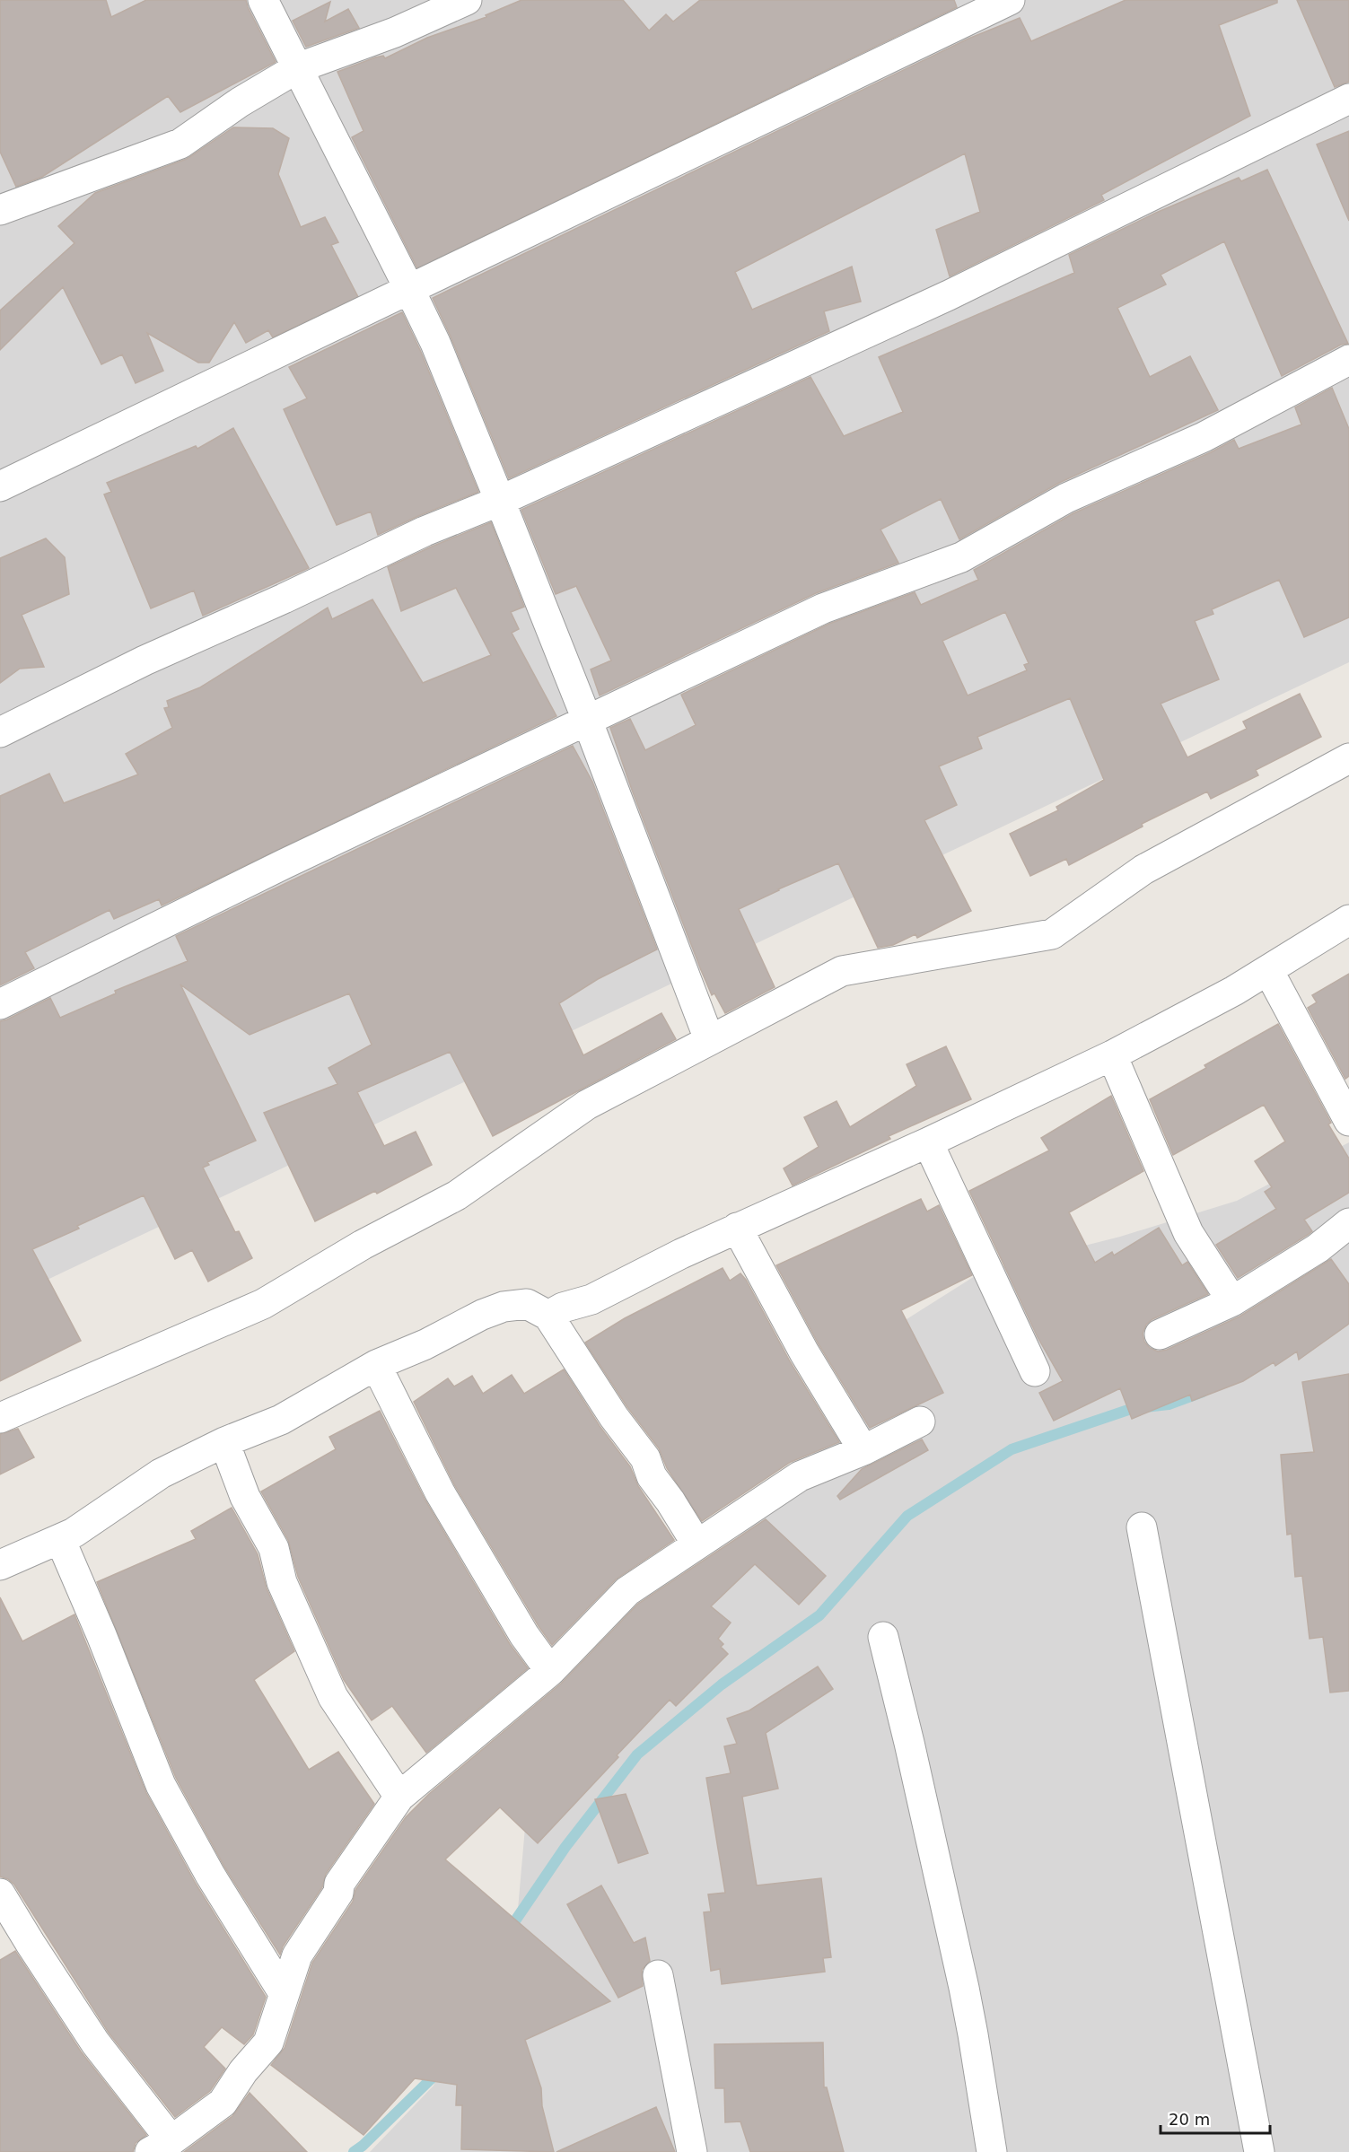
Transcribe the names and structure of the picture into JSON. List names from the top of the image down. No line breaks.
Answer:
{"scale_bar":"20 m"}
